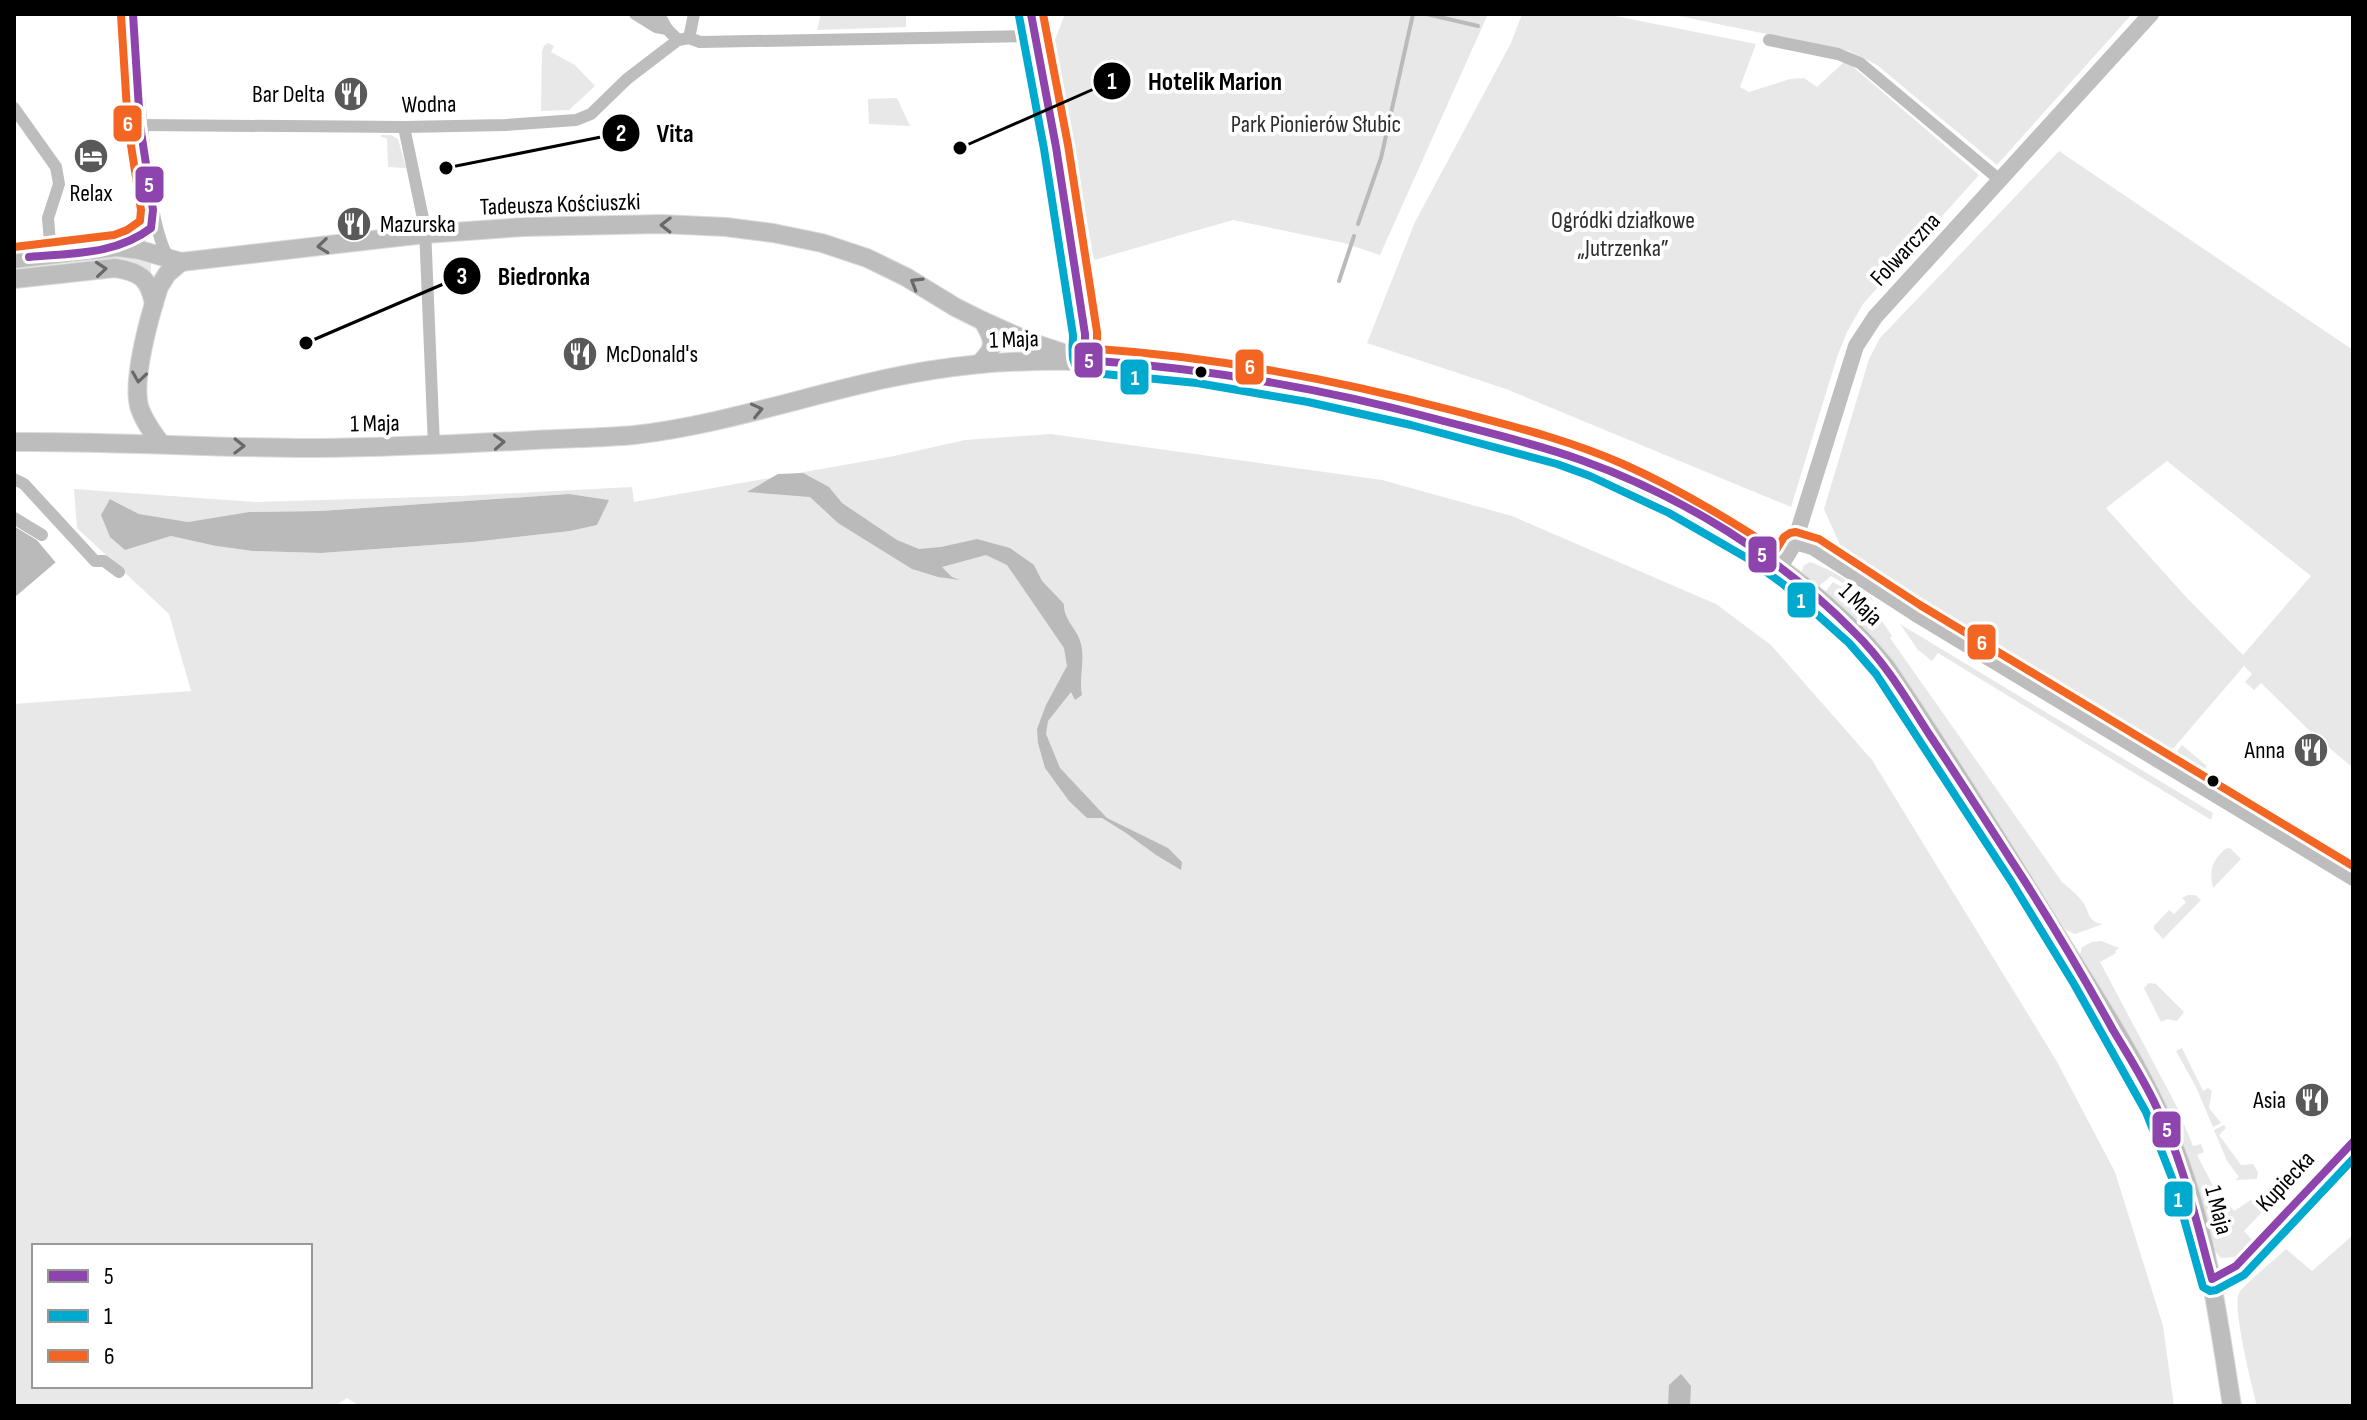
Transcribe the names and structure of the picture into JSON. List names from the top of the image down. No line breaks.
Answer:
{"streets":{"main road":["Tadeusza Kościuszki","1 Maja"],"street":["Wodna","Folwarczna","Kupiecka"]},"crossings":[["Tadeusza Kościuszki","1 Maja"],["Folwarczna","1 Maja"],["1 Maja","Kupiecka"]],"one_way":["Tadeusza Kościuszki"],"parks":["Park Pionierów Słubic","Ogródki działkowe „Jutrzenka”"],"places":{"restaurant":["Bar Delta","Mazurska","McDonald's","Anna","Asia"],"other":["Hotelik Marion","Vita","Biedronka"],"hotel":["Relax"]},"lines":["transit line 5","transit line 6","transit line 1"],"legend":["5","1","6"]}
